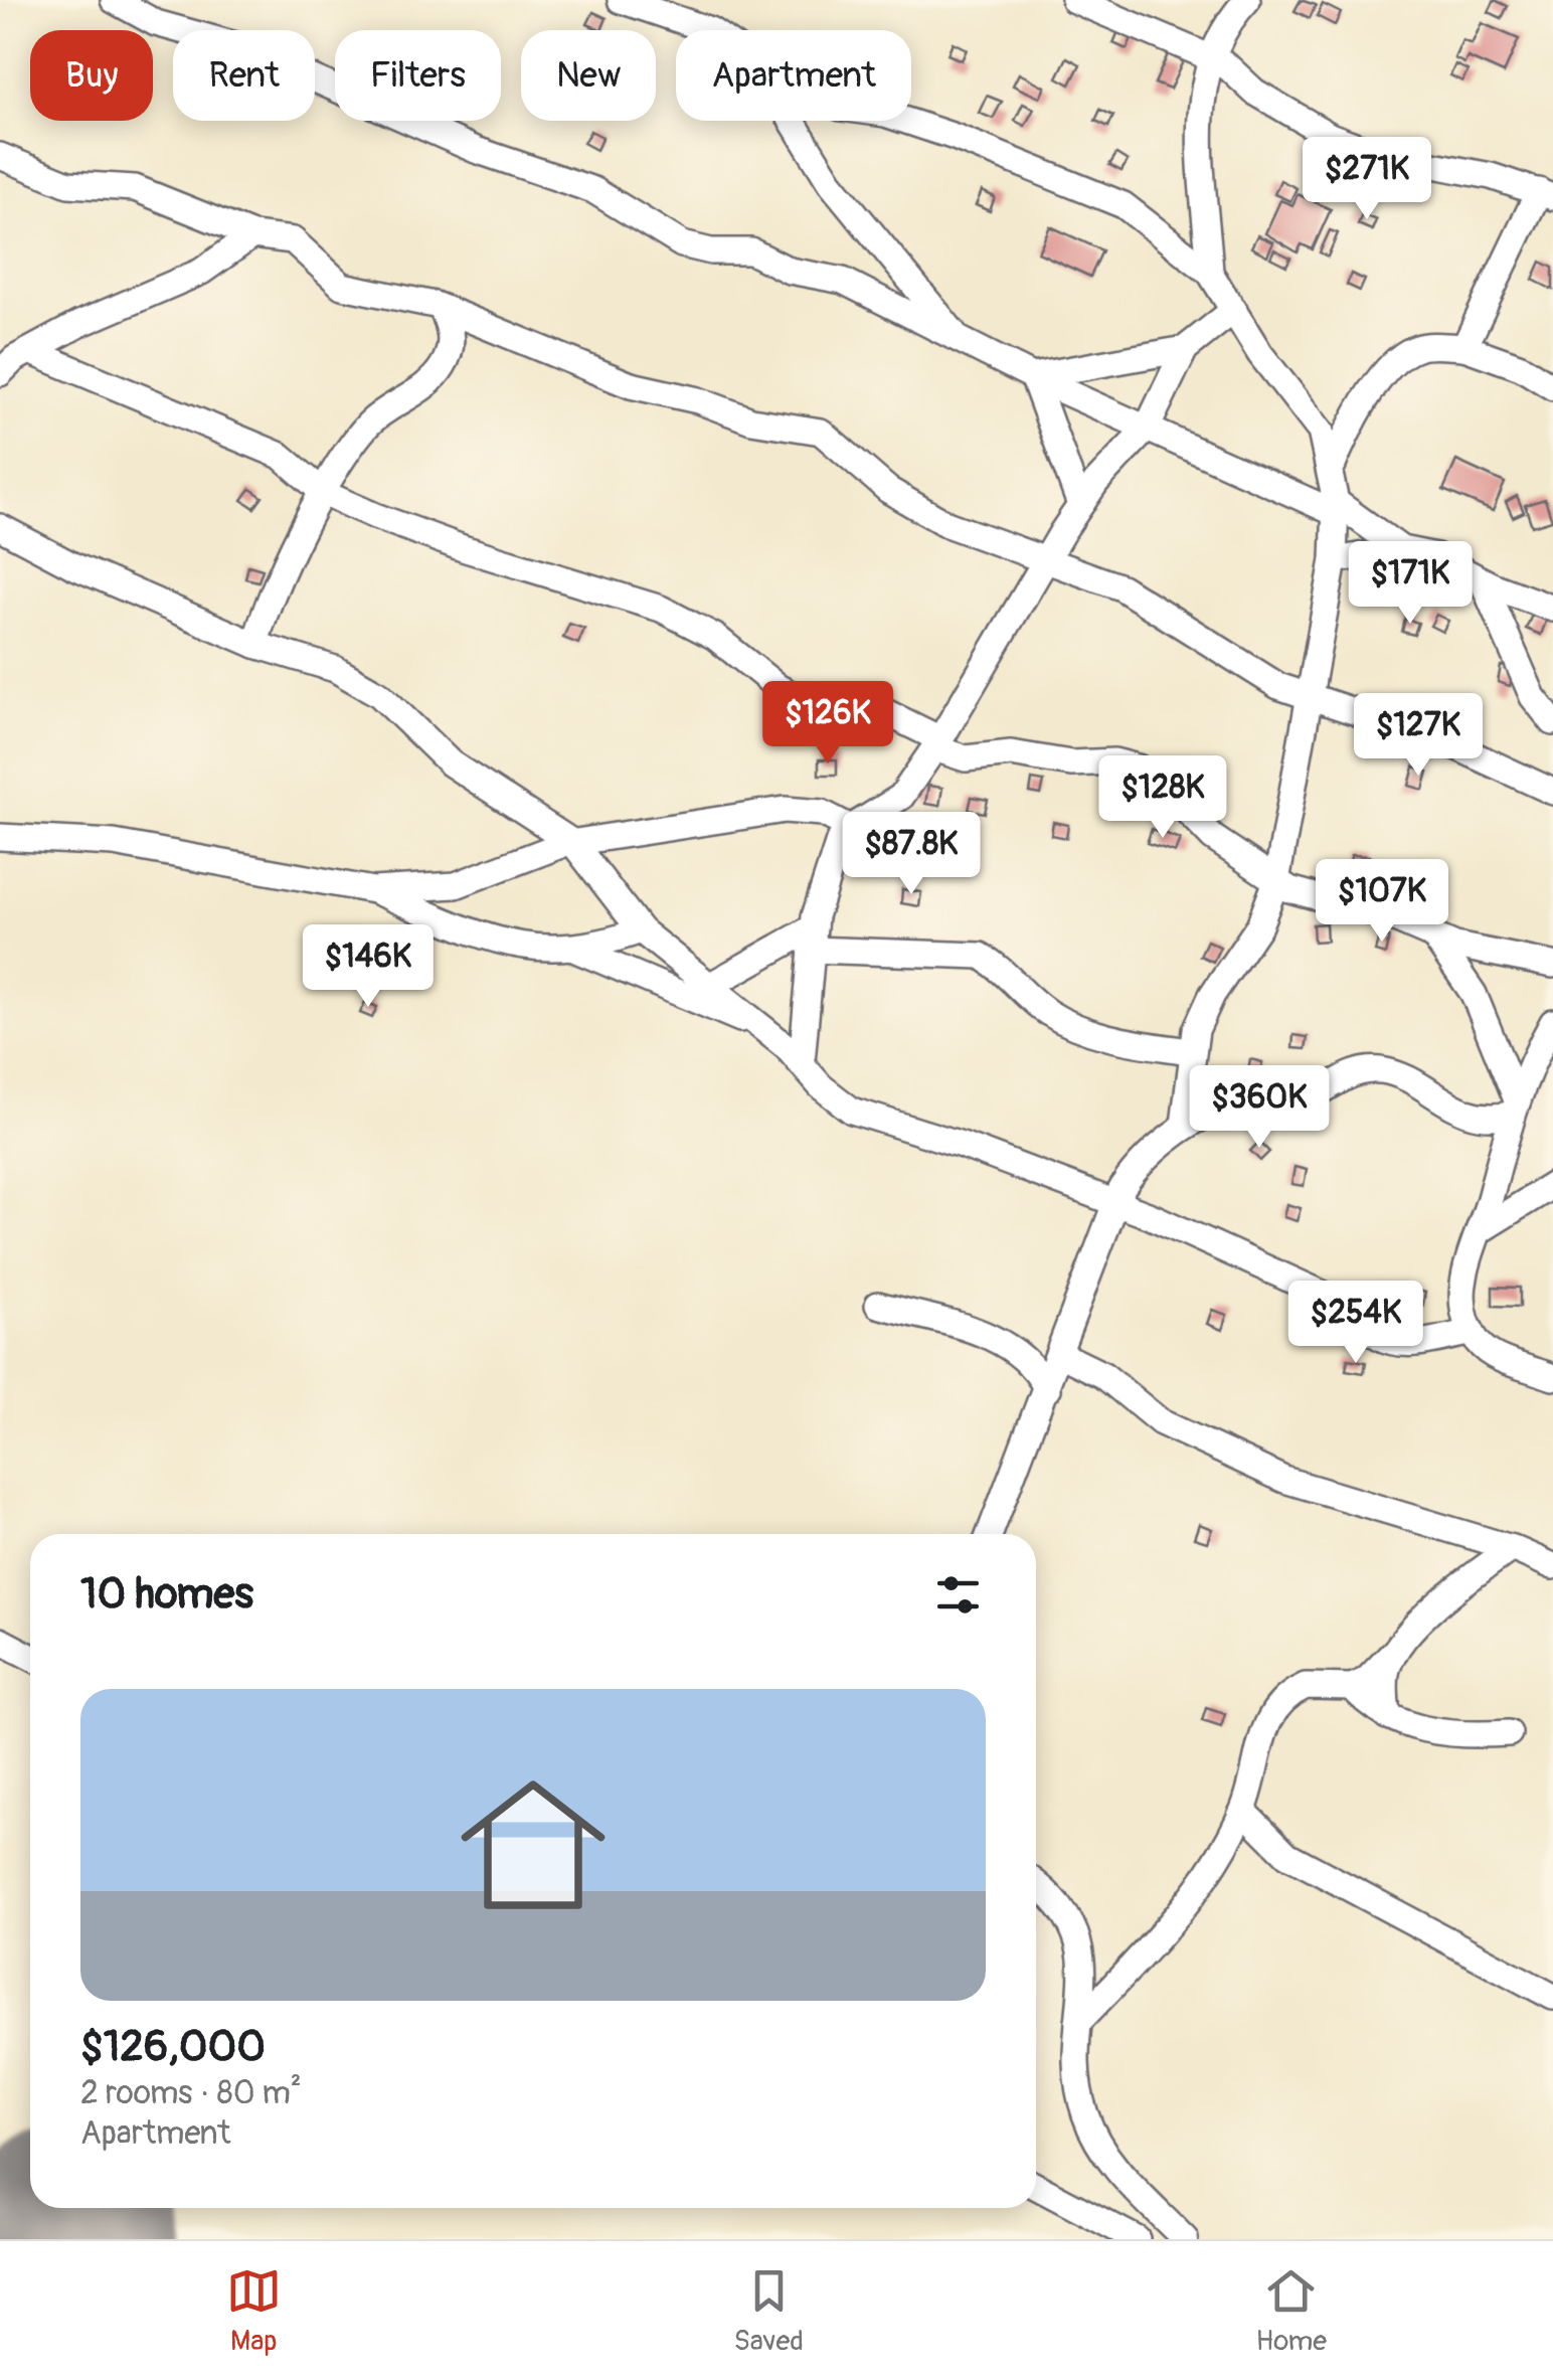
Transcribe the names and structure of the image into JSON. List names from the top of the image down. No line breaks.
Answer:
{"page":{"chip":["Buy","Rent","Filters","New","Apartment"],"price":["$271K","$171K","$126K","$127K","$128K","$87.8K","$107K","$146K","$360K","$254K"],"heading":"10 homes","list":[{"name":"$126,000","note":"2 rooms · 80 m² · Apartment"}],"tabs":["Map","Saved","Home"]}}
